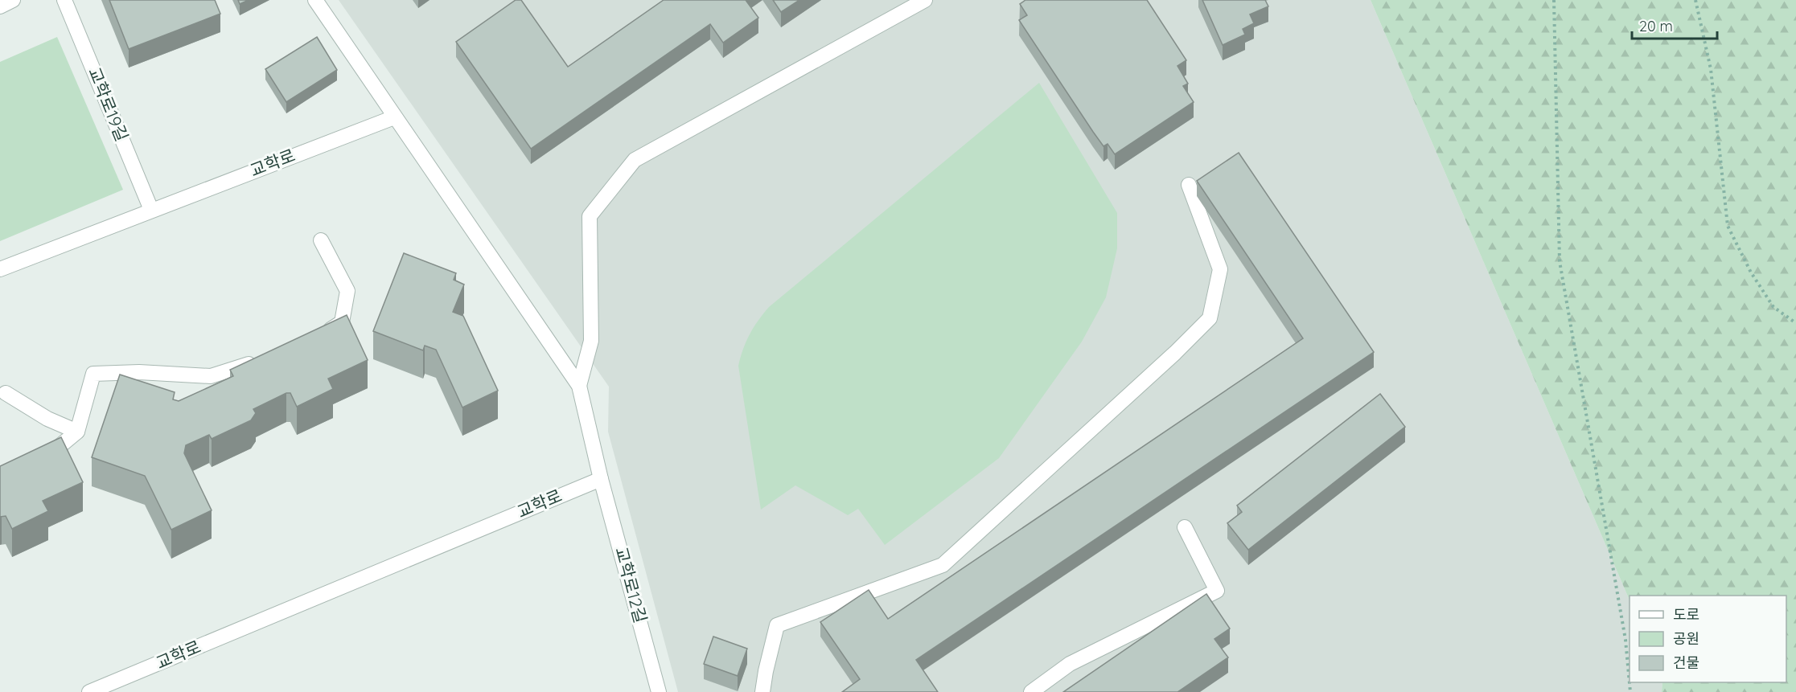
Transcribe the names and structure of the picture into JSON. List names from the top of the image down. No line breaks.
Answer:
{"streets":{"street":["교학로19길","교학로","교학로12길"]},"crossings":[["교학로19길","교학로"],["교학로","교학로12길"]],"legend":["도로","공원","건물"],"scale_bar":"20 m"}
